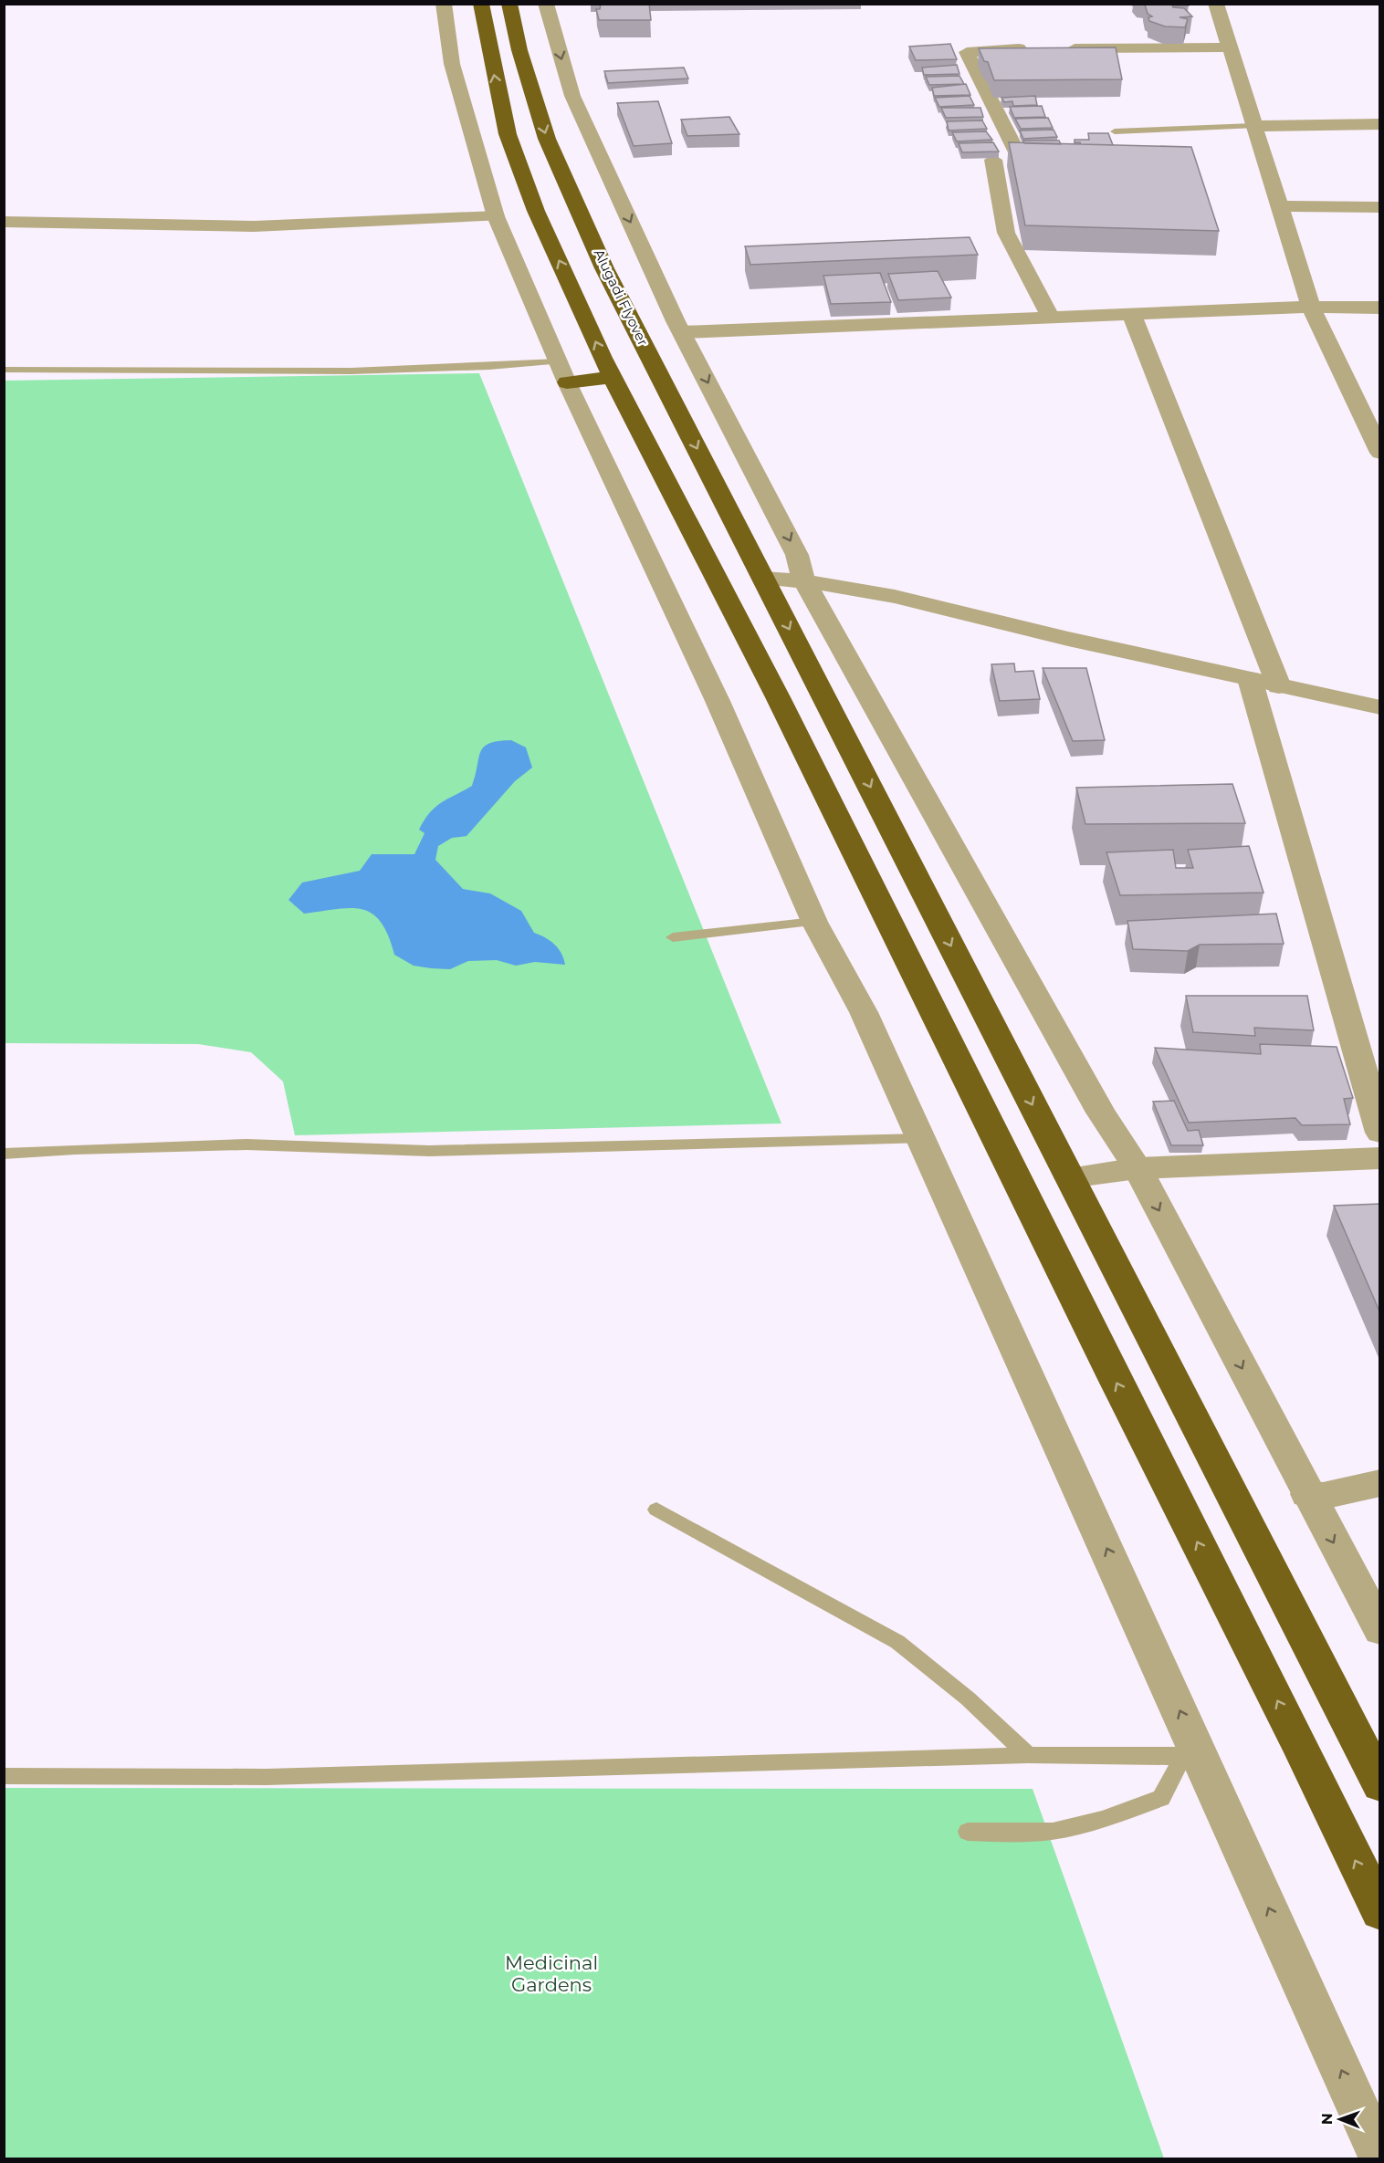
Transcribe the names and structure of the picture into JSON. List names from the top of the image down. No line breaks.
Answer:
{"streets":{"highway":["Alugadi Flyover"]},"parks":["Medicinal Gardens"],"north":"left"}
